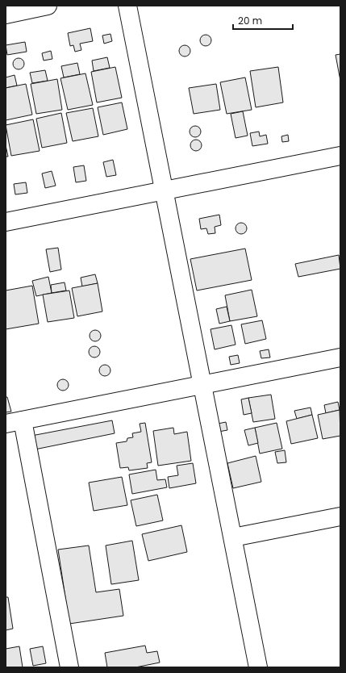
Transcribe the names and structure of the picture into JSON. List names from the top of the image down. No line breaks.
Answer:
{"scale_bar":"20 m"}
